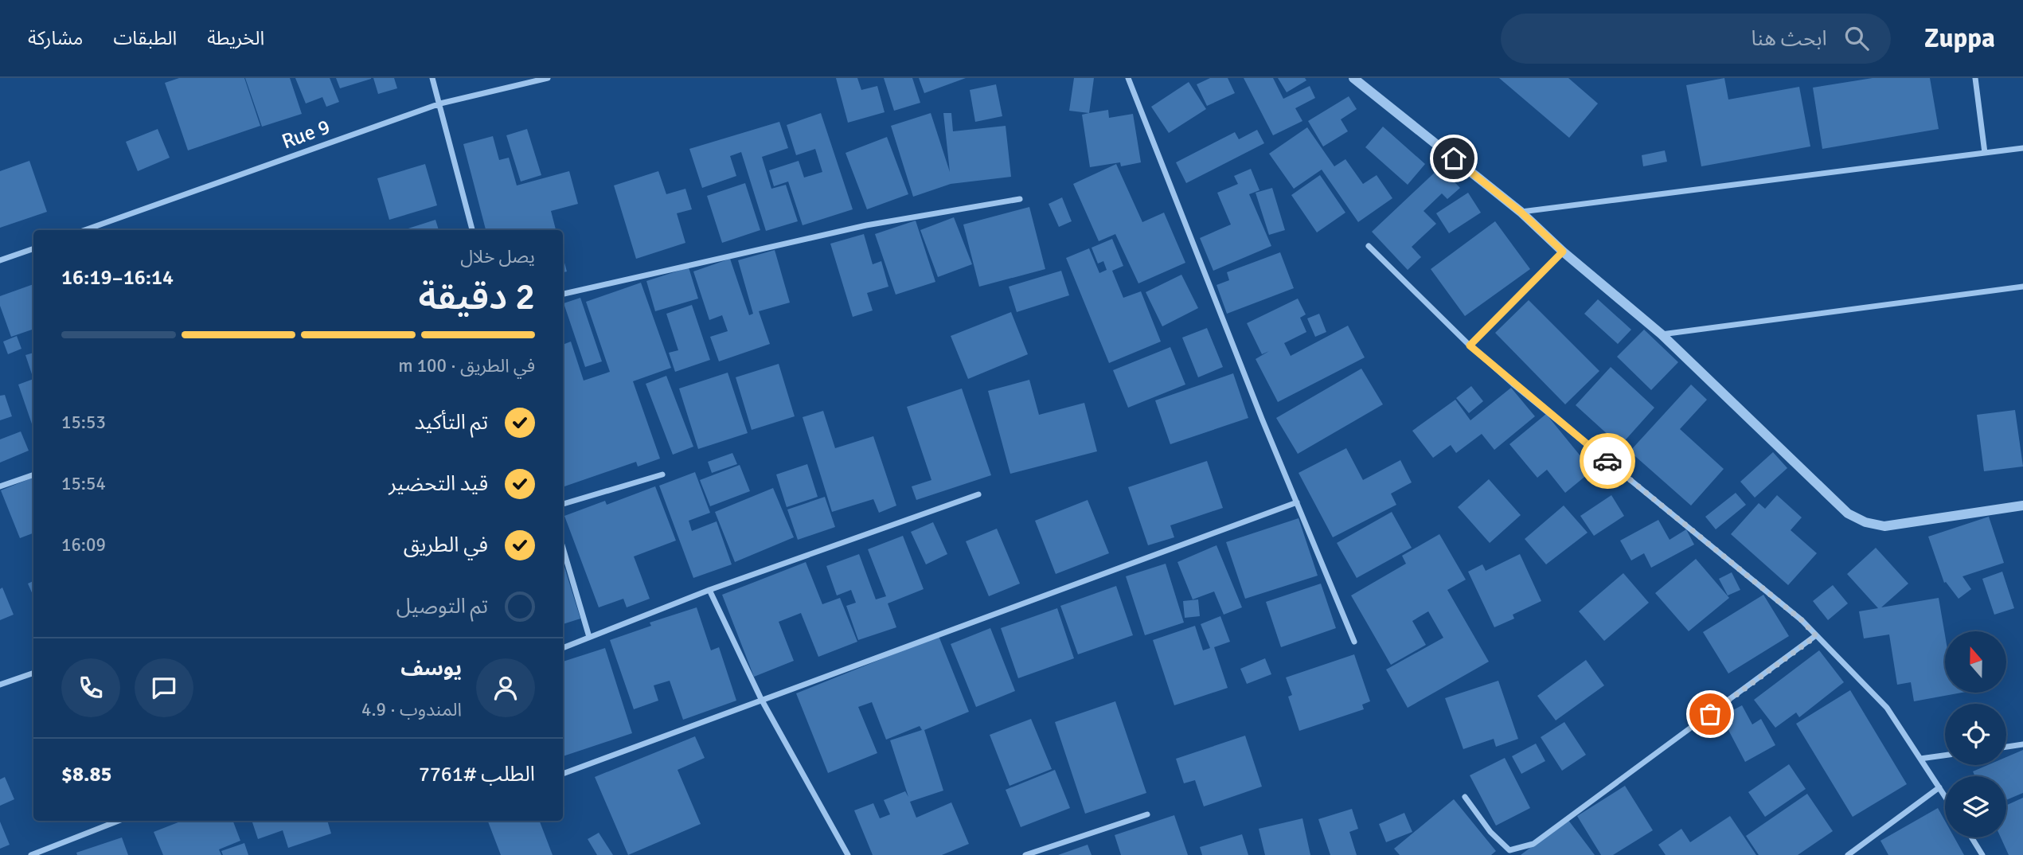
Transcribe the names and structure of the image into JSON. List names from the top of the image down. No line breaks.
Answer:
{"streets":{"street":["Rue 9"]},"north":"top","page":{"header":"Zuppa","search":"ابحث هنا","nav":["الخريطة","الطبقات","مشاركة"],"heading":["2 دقيقة","يصل خلال","16:14–16:19"],"panel":["يوسف","المندوب · 4.9","الطلب #7761","$8.85"],"bar":"في الطريق · 100 m","list":[["تم التأكيد","15:53"],["قيد التحضير","15:54"],["في الطريق","16:09"],"تم التوصيل"]}}
